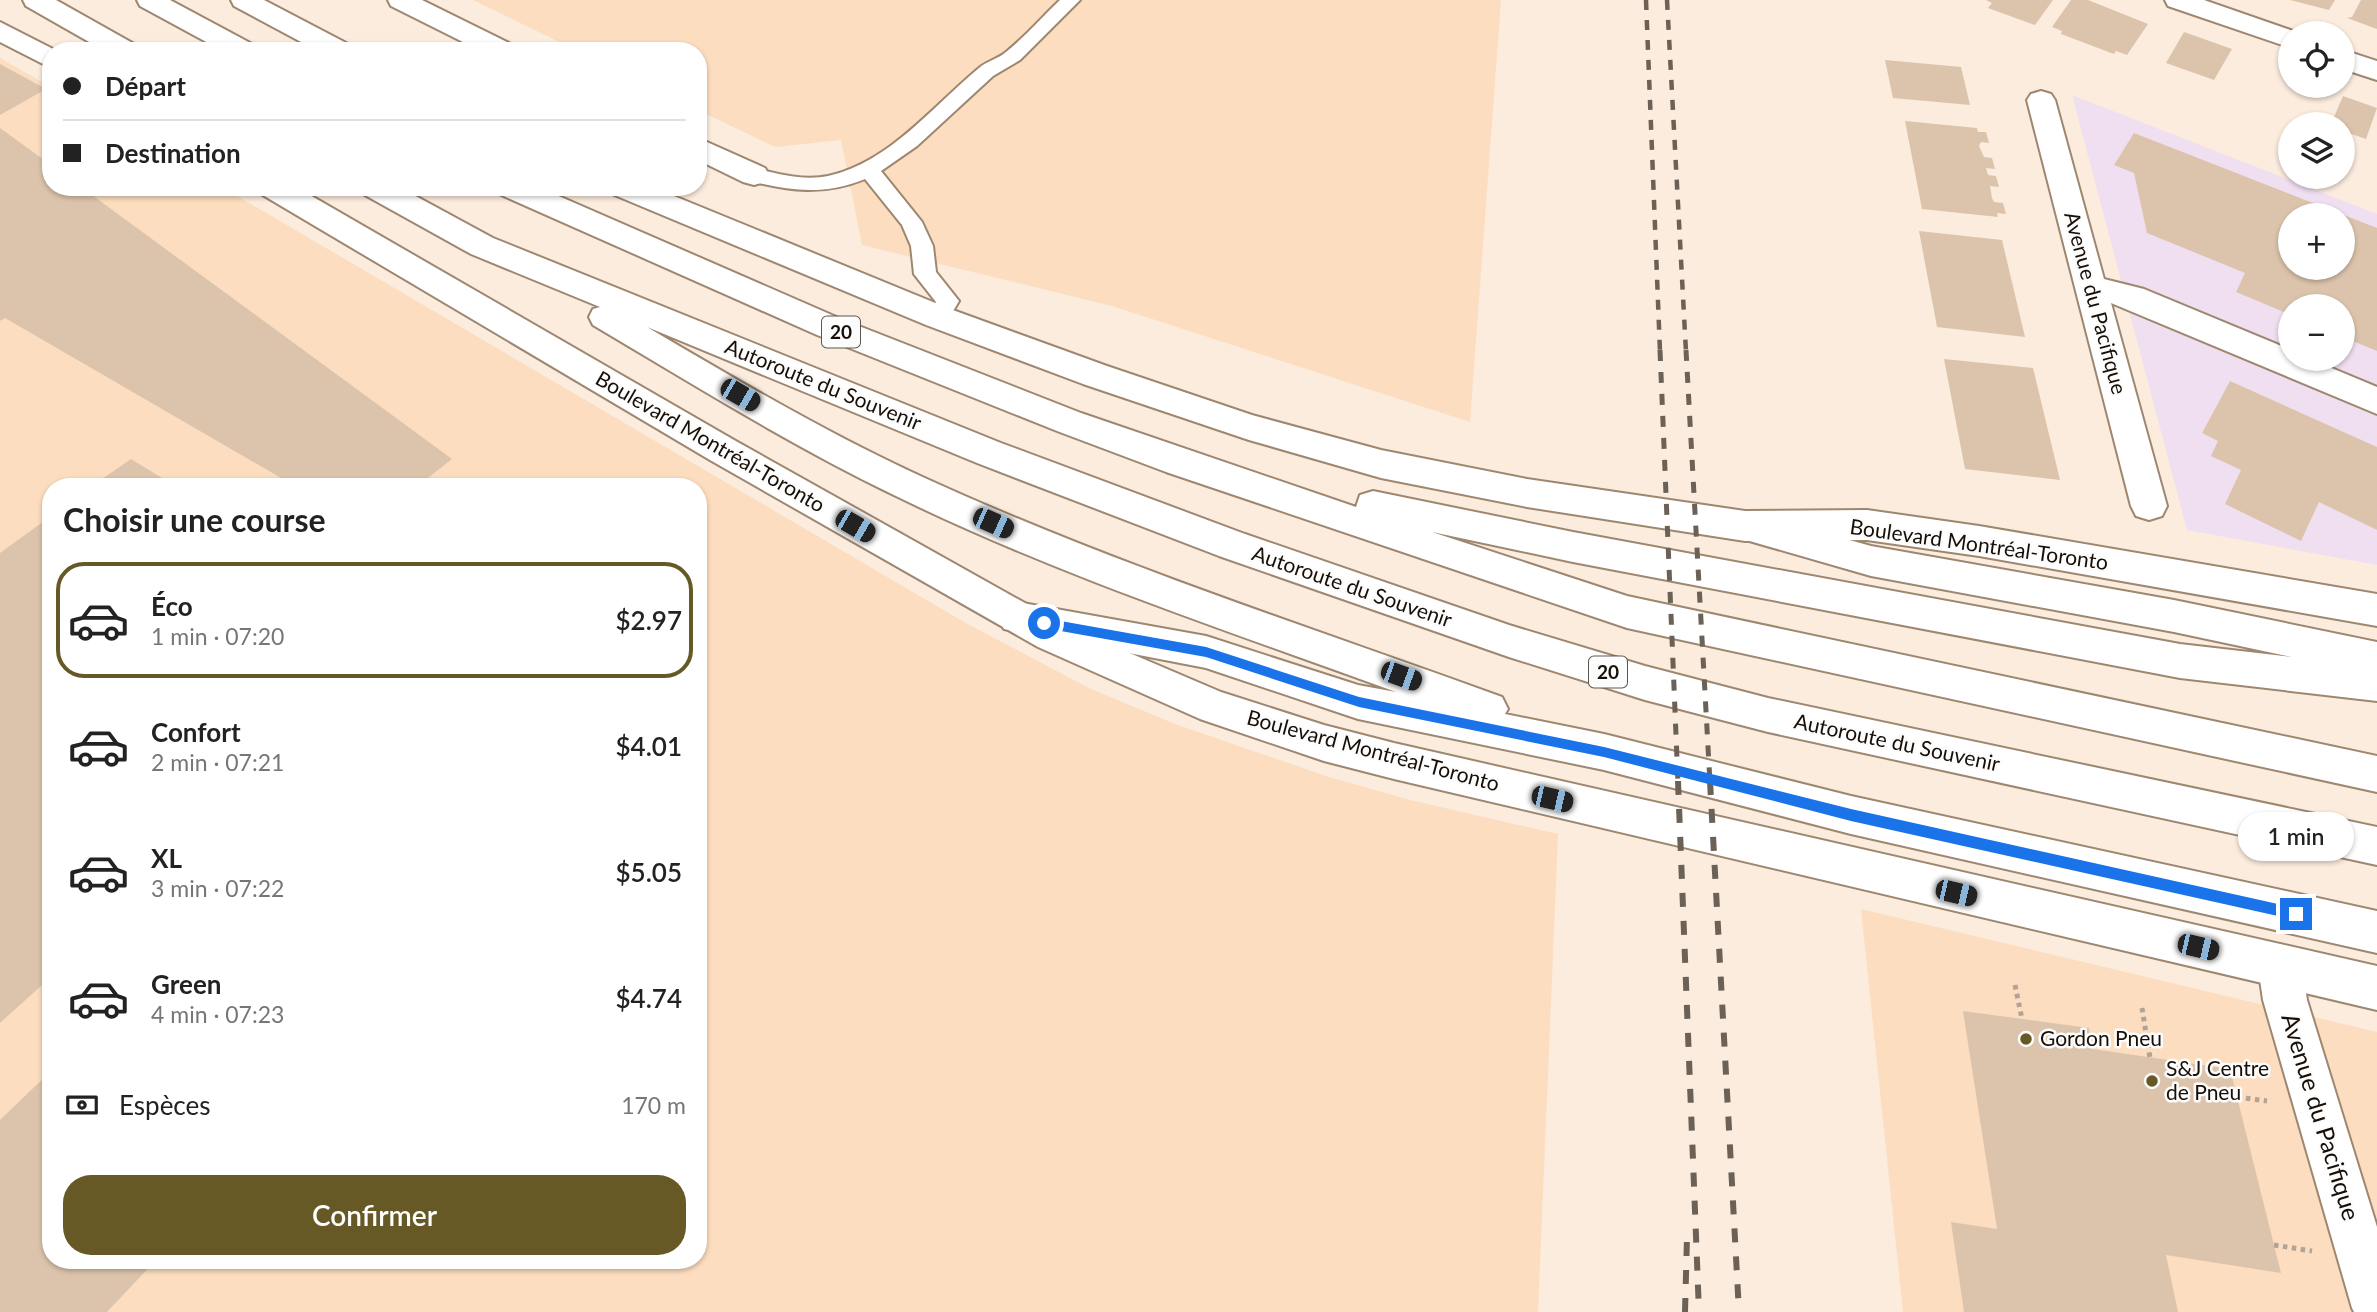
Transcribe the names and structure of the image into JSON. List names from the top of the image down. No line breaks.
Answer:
{"streets":{"main road":["Avenue du Pacifique","20","Autoroute du Souvenir","Boulevard Montréal-Toronto"]},"crossings":[["Avenue du Pacifique","Boulevard Montréal-Toronto"]],"places":["Gordon Pneu","S&J Centre de Pneu"],"page":{"map_buttons":["+","−"],"banner":["Départ","Destination"],"heading":"Choisir une course","list":[{"name":"Éco","note":"1 min · 07:20","value":"$2.97"},{"name":"Confort","note":"2 min · 07:21","value":"$4.01"},{"name":"XL","note":"3 min · 07:22","value":"$5.05"},{"name":"Green","note":"4 min · 07:23","value":"$4.74"}],"bubble":"1 min","pay":["Espèces","170 m"],"buttons":"Confirmer"}}
